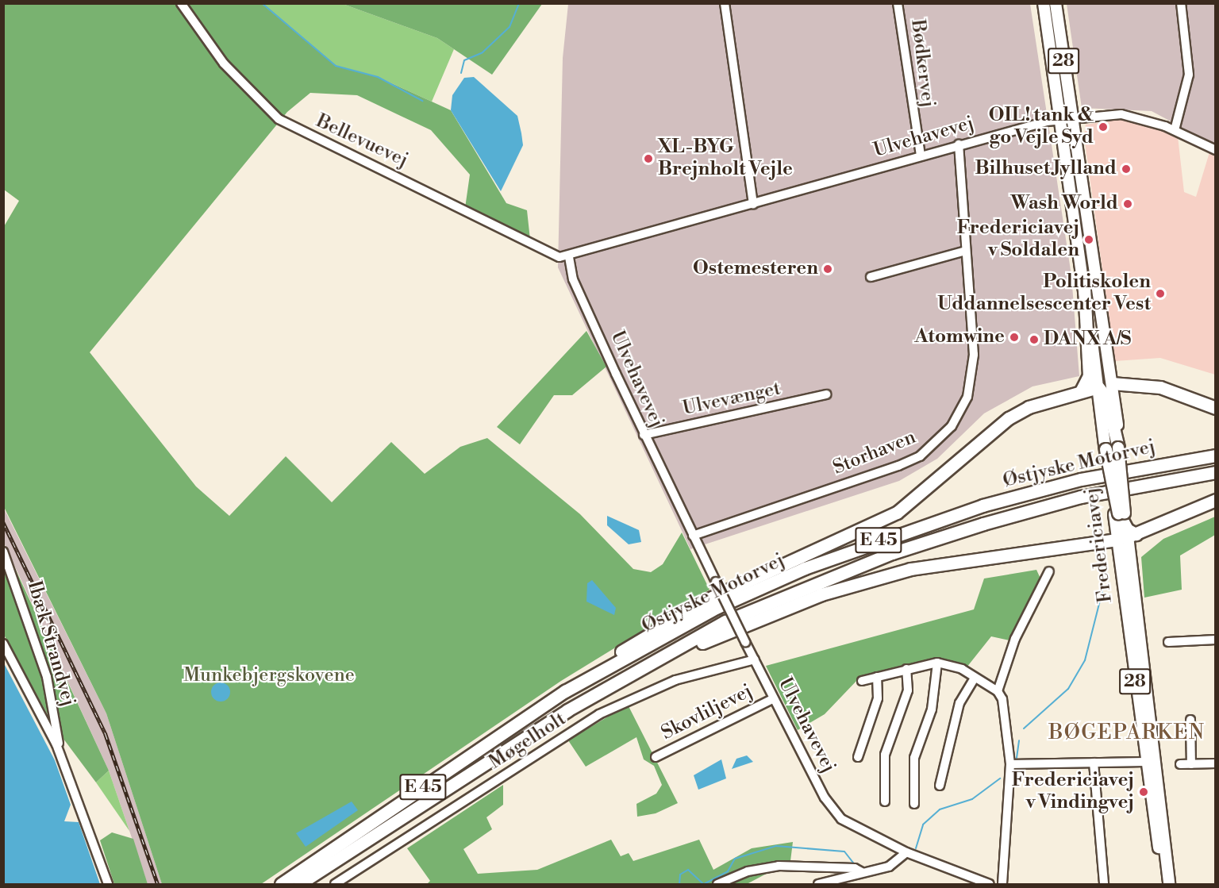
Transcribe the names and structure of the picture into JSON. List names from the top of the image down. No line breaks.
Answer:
{"streets":{"highway":["Østjyske Motorvej","E 45"],"main road":["28","Fredericiavej"],"street":["Bødkervej","Ulvehavevej","Bellevuevej","Ulvevænget","Storhaven","Ibæk Strandvej","Skovliljevej","Møgelholt"]},"crossings":[["28","Ulvehavevej"],["Bødkervej","Ulvehavevej"],["Ulvehavevej","Bellevuevej"],["Ulvehavevej","Ulvevænget"],["Ulvehavevej","Storhaven"],["Ulvehavevej","Fredericiavej"],["Ulvehavevej","Skovliljevej"],["Ulvehavevej","Møgelholt"]],"districts":["BØGEPARKEN"],"parks":["Munkebjergskovene"],"places":["OIL! tank & go Vejle Syd","XL-BYG Brejnholt Vejle","Bilhuset Jylland","Wash World","Fredericiavej v Soldalen","Ostemesteren","Politiskolen Uddannelsescenter Vest","Atomwine","DANX A/S","Fredericiavej v Vindingvej"]}
